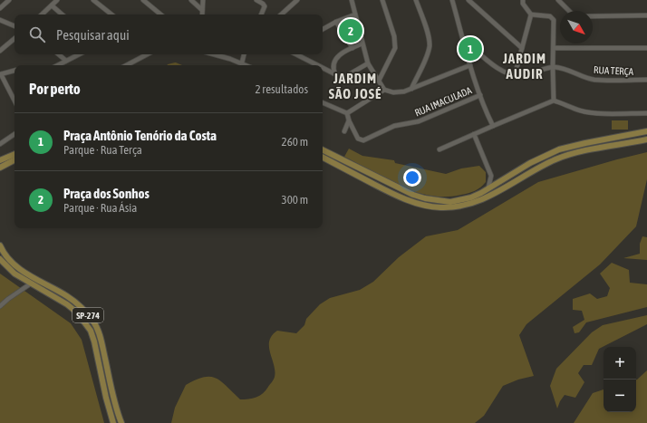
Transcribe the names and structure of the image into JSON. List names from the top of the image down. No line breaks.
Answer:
{"streets":{"main road":["SP-274"],"street":["RUA TERÇA","RUA IMACULADA"]},"districts":["JARDIM AUDIR","JARDIM SÃO JOSÉ"],"north":"bottom right","page":{"search":"Pesquisar aqui","pins":["2","1"],"heading":["Por perto","2 resultados"],"list":[{"mark":"1","name":"Praça Antônio Tenório da Costa","note":"Parque · Rua Terça","value":"260 m"},{"mark":"2","name":"Praça dos Sonhos","note":"Parque · Rua Ásia","value":"300 m"}],"map_buttons":["+","−"]}}
